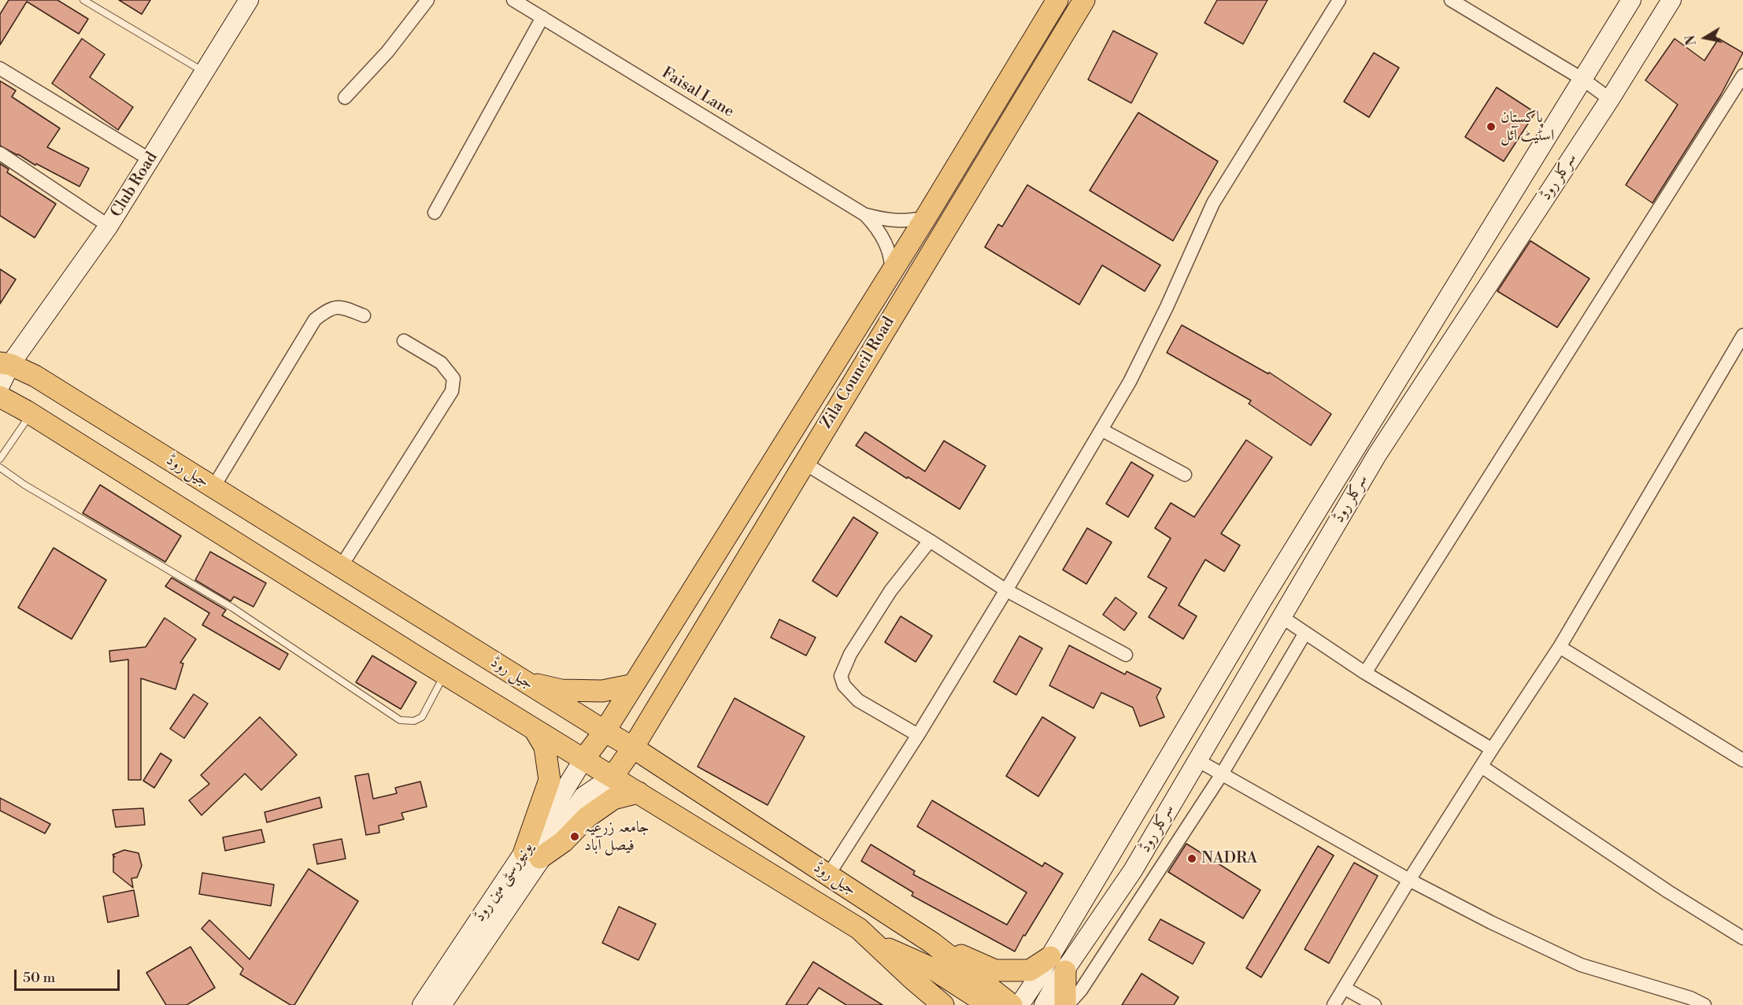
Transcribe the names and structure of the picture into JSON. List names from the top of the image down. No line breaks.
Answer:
{"streets":{"main road":["سرکلر روڈ","Club Road","Zila Council Road","جیل روڈ","یونیورسٹی مین روڈ"],"street":["Faisal Lane"]},"crossings":[["Faisal Lane","Zila Council Road"],["Club Road","جیل روڈ"],["Zila Council Road","جیل روڈ"],["Zila Council Road","یونیورسٹی مین روڈ"],["جیل روڈ","یونیورسٹی مین روڈ"]],"places":["پاکستان اسٹیٹ آئل","جامعہ زرعیہ فیصل آباد","NADRA"],"scale_bar":"50 m","north":"left"}
